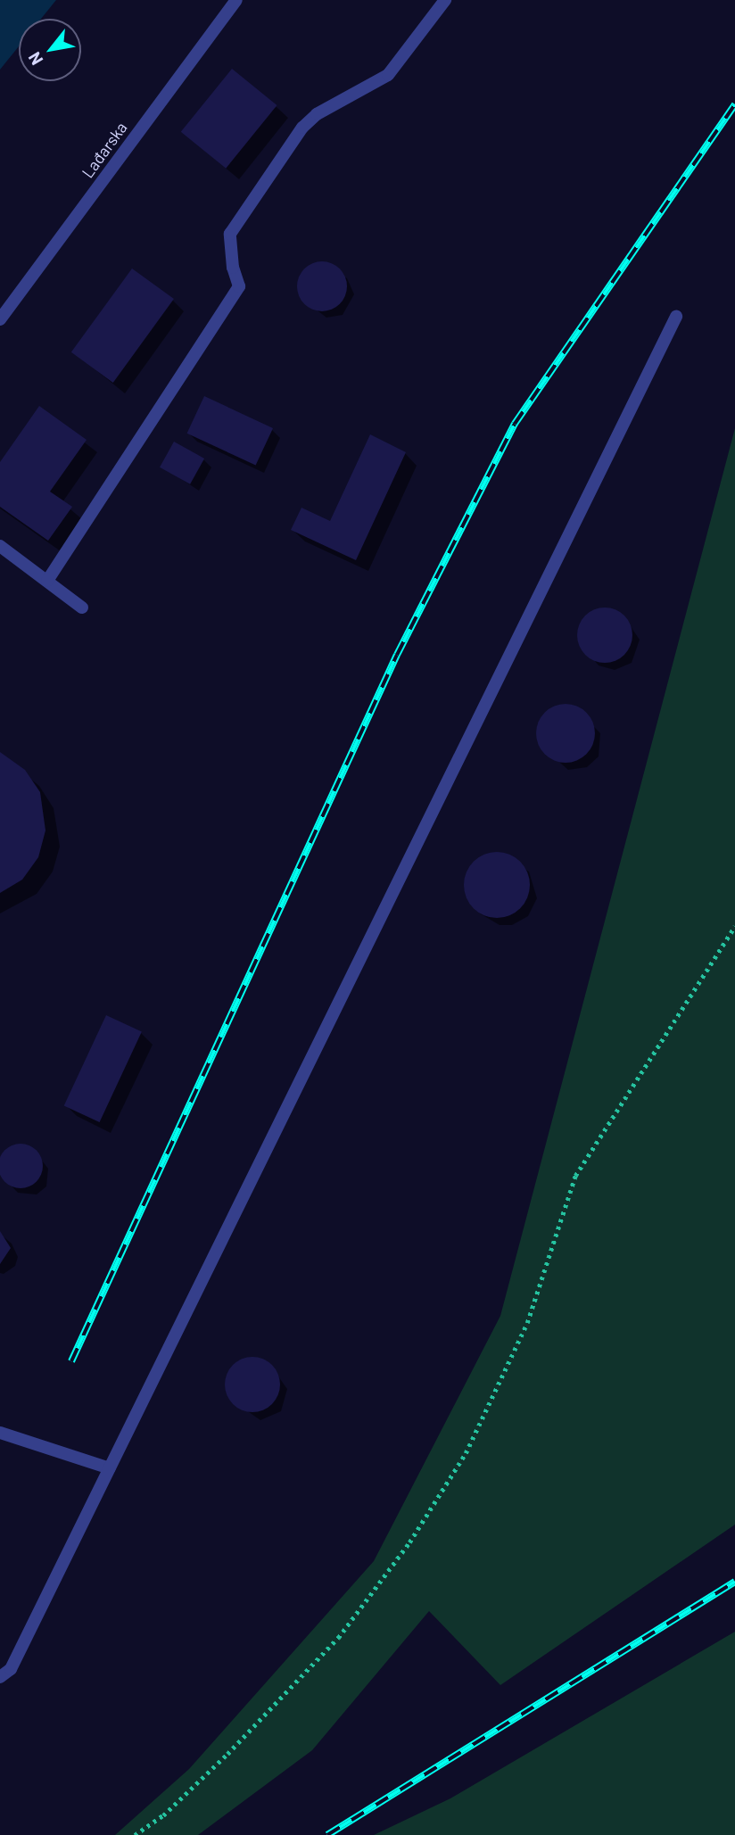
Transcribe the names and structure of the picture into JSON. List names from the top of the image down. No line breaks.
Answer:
{"streets":{"street":["Lađarska"]},"north":"bottom left"}
